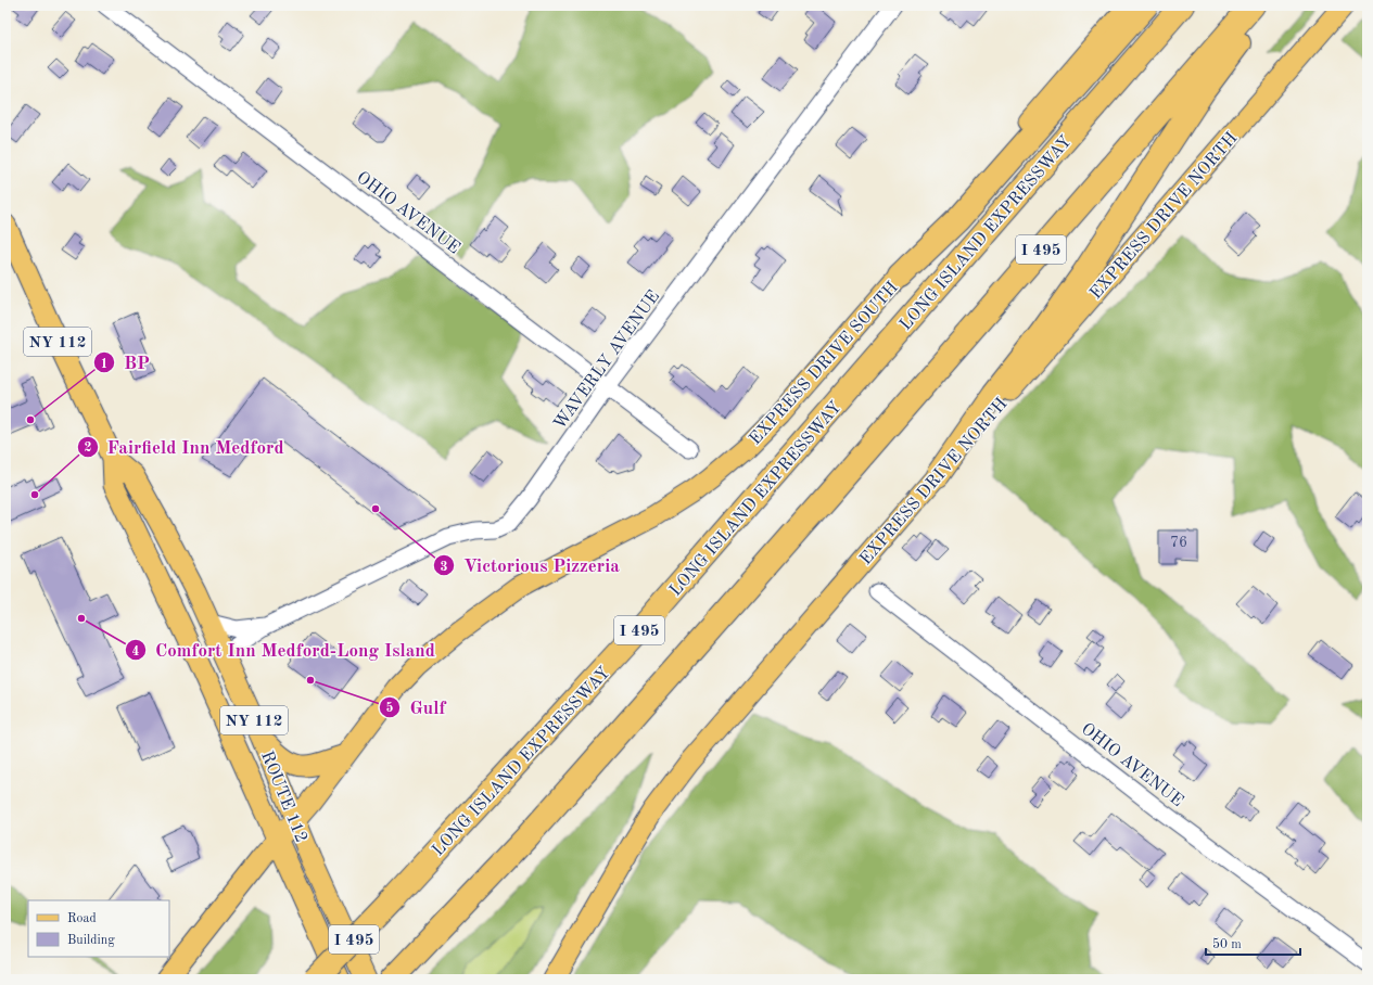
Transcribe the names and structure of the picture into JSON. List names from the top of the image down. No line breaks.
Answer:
{"streets":{"highway":["LONG ISLAND EXPRESSWAY","I 495"],"main road":["EXPRESS DRIVE NORTH","NY 112","EXPRESS DRIVE SOUTH","ROUTE 112"],"street":["OHIO AVENUE","WAVERLY AVENUE"]},"crossings":[["OHIO AVENUE","WAVERLY AVENUE"],["WAVERLY AVENUE","ROUTE 112"],["EXPRESS DRIVE SOUTH","ROUTE 112"]],"places":["BP","Fairfield Inn Medford","Victorious Pizzeria","Comfort Inn Medford-Long Island","Gulf"],"house_numbers":["76"],"legend":["Road","Building"],"scale_bar":"50 m"}
